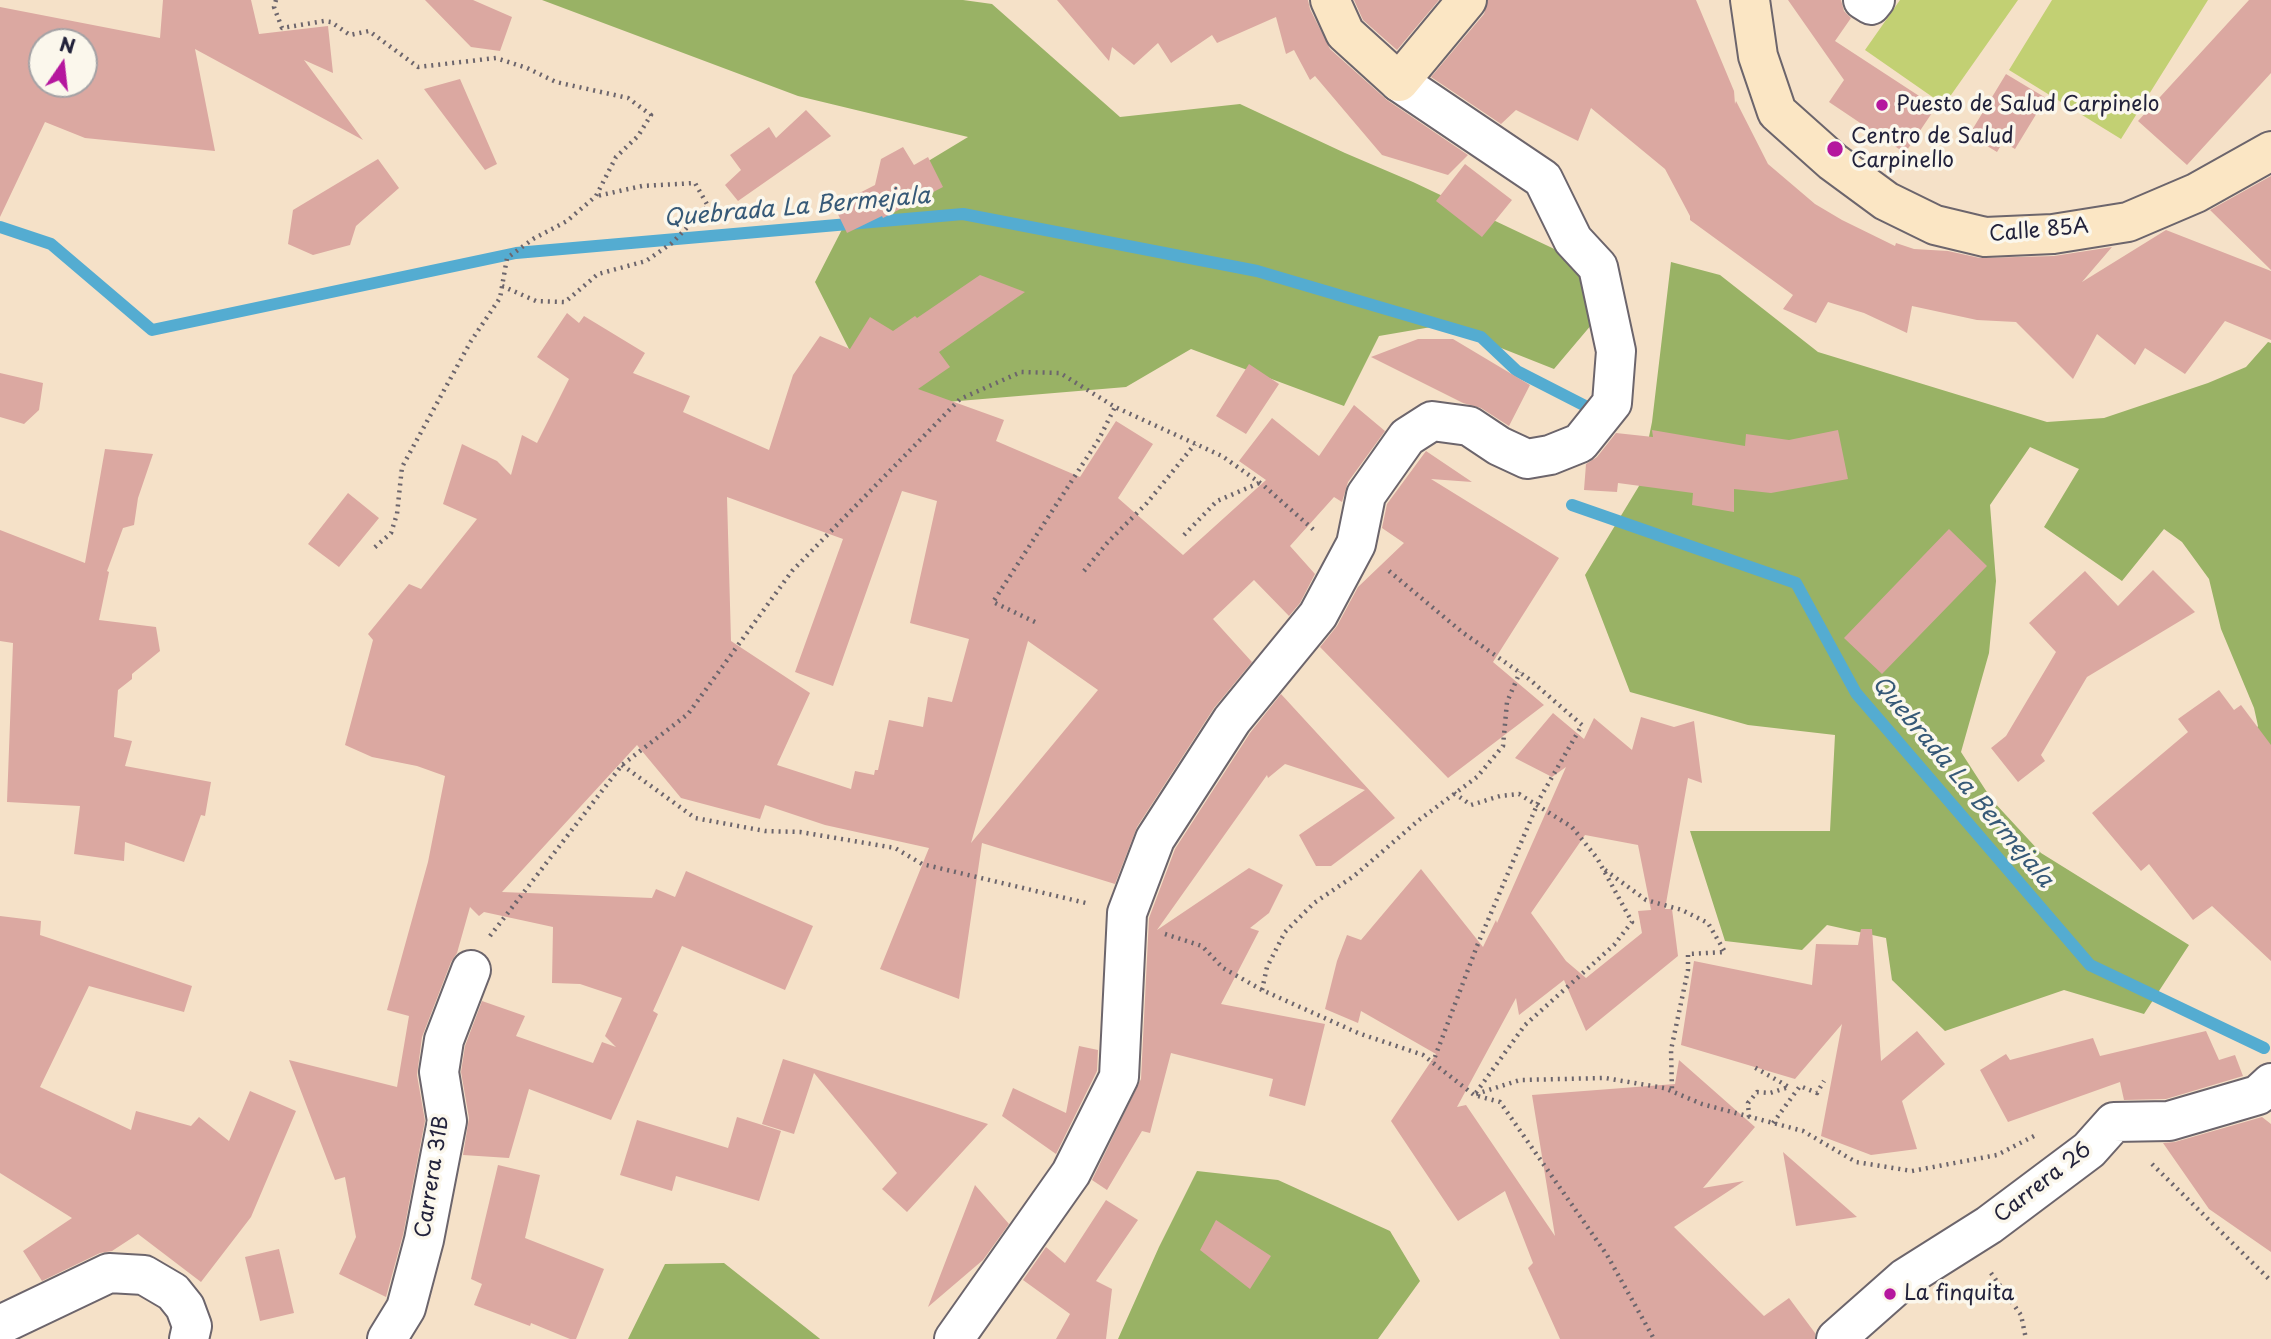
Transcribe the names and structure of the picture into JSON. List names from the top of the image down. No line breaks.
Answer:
{"streets":{"street":["Calle 85A","Carrera 31B","Carrera 26"]},"water":["Quebrada La Bermejala"],"places":["Puesto de Salud Carpinelo","Centro de Salud Carpinello","La finquita"],"north":"top"}
